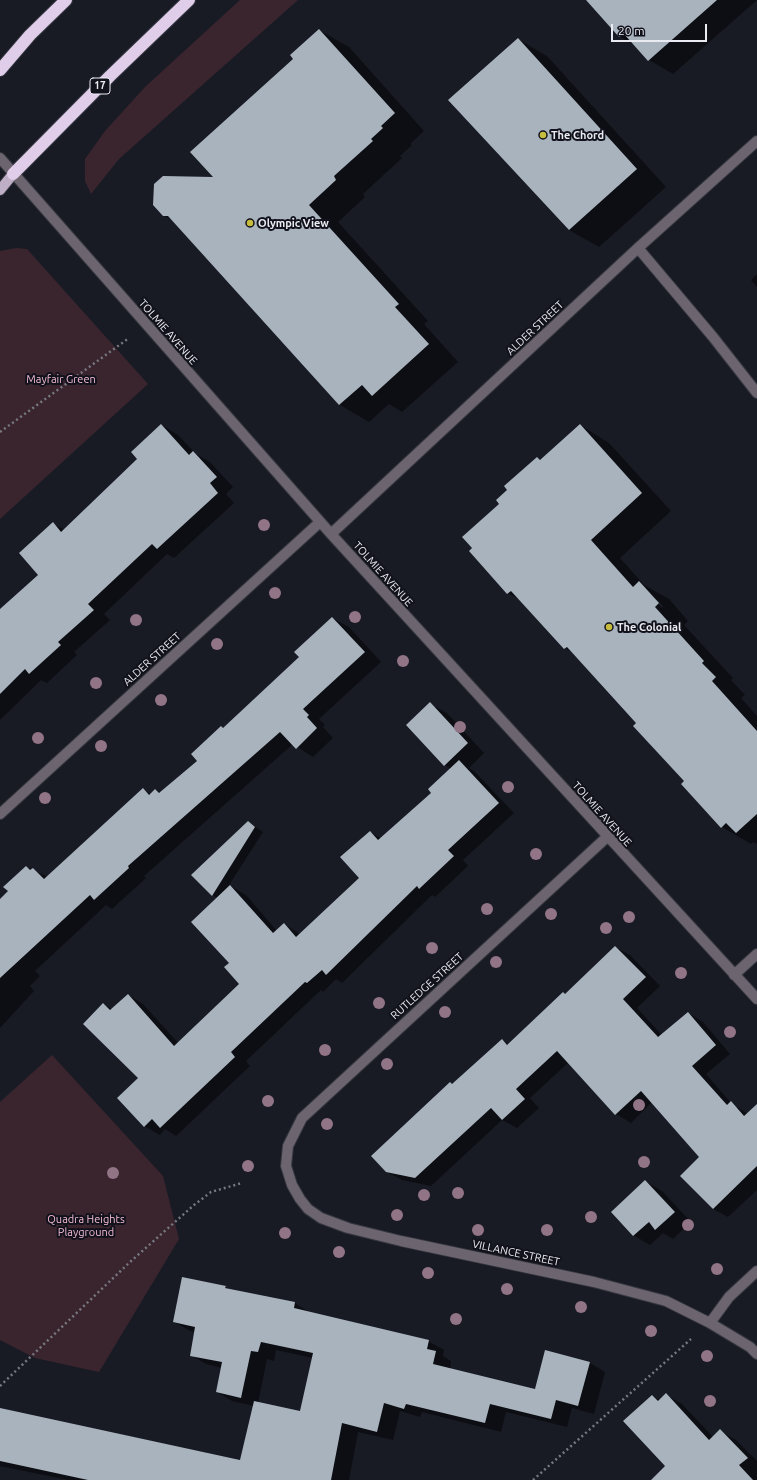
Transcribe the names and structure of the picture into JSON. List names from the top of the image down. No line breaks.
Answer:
{"streets":{"highway":["17"],"street":["ALDER STREET","TOLMIE AVENUE","RUTLEDGE STREET","VILLANCE STREET"]},"crossings":[["17","TOLMIE AVENUE"],["ALDER STREET","TOLMIE AVENUE"],["TOLMIE AVENUE","RUTLEDGE STREET"],["RUTLEDGE STREET","VILLANCE STREET"]],"parks":["Mayfair Green","Quadra Heights Playground"],"places":["The Chord","Olympic View","The Colonial"],"scale_bar":"20 m"}
